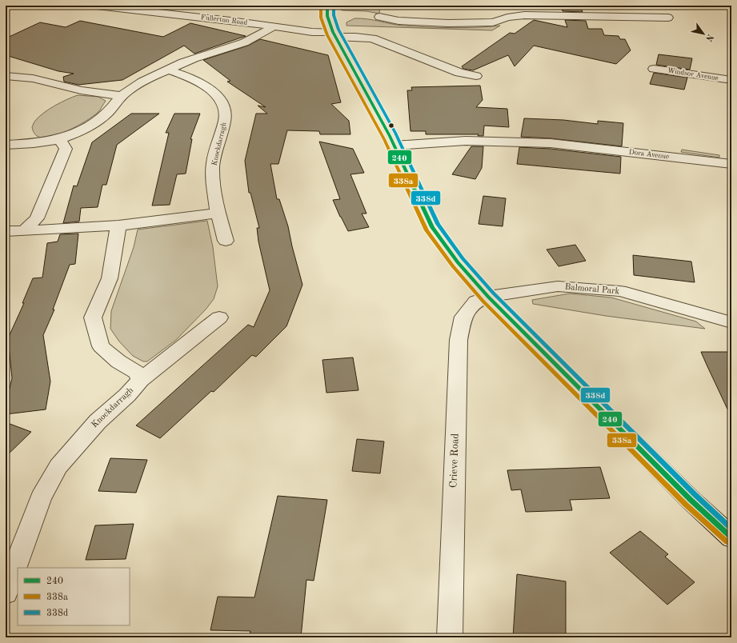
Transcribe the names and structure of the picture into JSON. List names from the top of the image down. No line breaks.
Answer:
{"streets":{"street":["Fullerton Road","Windsor Avenue","Knockdarragh","Dora Avenue","Balmoral Park","Crieve Road"]},"crossings":[["Balmoral Park","Crieve Road"]],"lines":["transit line 240","transit line 338a","transit line 338d"],"legend":["240","338a","338d"],"north":"bottom right"}
